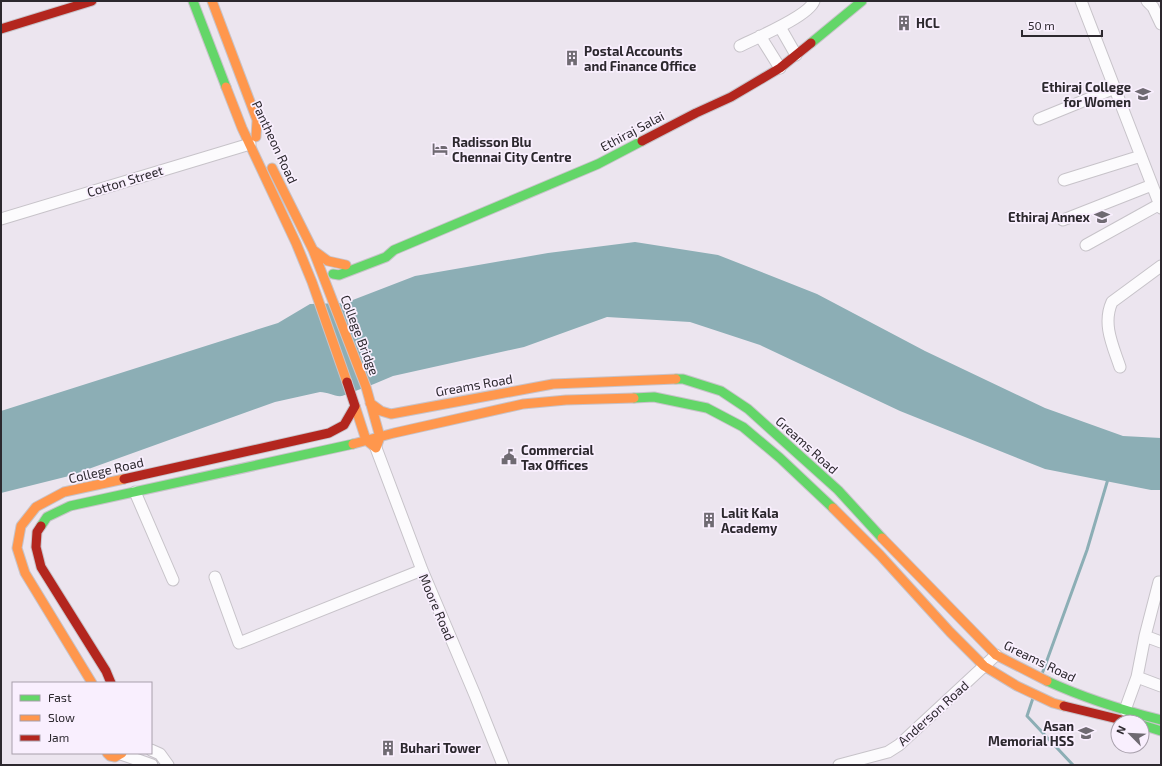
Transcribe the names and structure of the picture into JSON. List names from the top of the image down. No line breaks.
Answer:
{"streets":{"main road":["Ethiraj Salai","Pantheon Road","College Bridge","Greams Road","College Road"],"street":["Cotton Street","Moore Road","Anderson Road"]},"crossings":[["Ethiraj Salai","Pantheon Road"],["Ethiraj Salai","College Bridge"],["Pantheon Road","College Bridge"],["Cotton Street","College Bridge"],["College Bridge","Greams Road"],["College Bridge","College Road"],["Greams Road","College Road"],["Greams Road","Anderson Road"]],"places":{"building":["HCL","Postal Accounts and Finance Office","Lalit Kala Academy","Buhari Tower"],"school or university":["Ethiraj College for Women","Ethiraj Annex","Asan Memorial HSS"],"hotel":["Radisson Blu Chennai City Centre"],"public building":["Commercial Tax Offices"]},"legend":["Fast","Slow","Jam"],"scale_bar":"50 m","north":"top left"}
